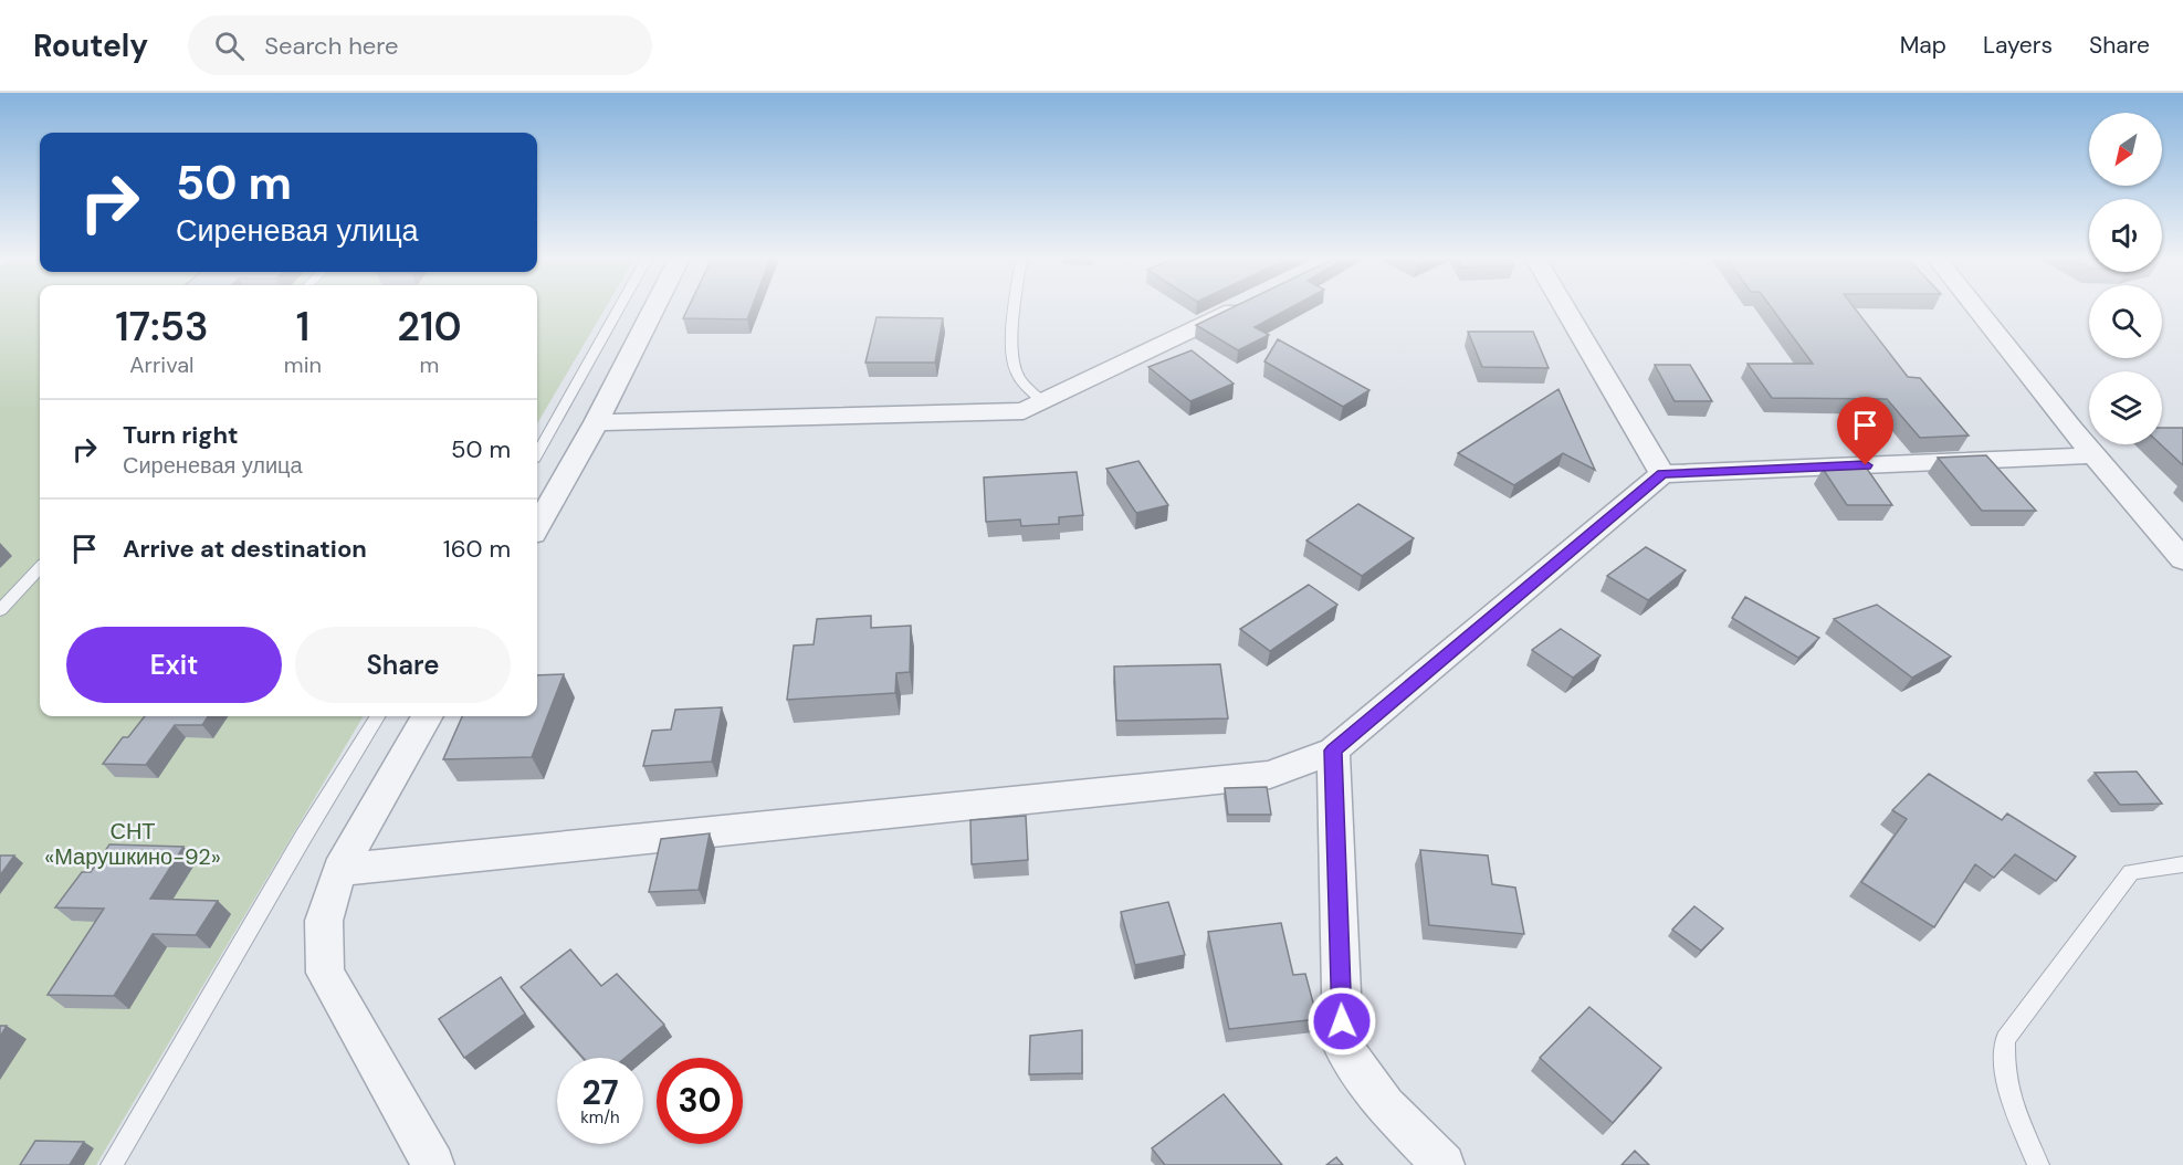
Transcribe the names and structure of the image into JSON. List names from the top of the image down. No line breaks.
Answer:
{"parks":["СНТ «Марушкино-92»"],"north":"bottom left","page":{"header":"Routely","search":"Search here","nav":["Map","Layers","Share"],"turn":["50 m","Сиреневая улица"],"eta":["17:53","Arrival","1","min","210","m"],"list":[{"name":"Turn right","note":"Сиреневая улица","value":"50 m"},{"name":"Arrive at destination","value":"160 m"}],"buttons":["Exit","Share"],"speed":"27 km/h","limit":"30"}}
